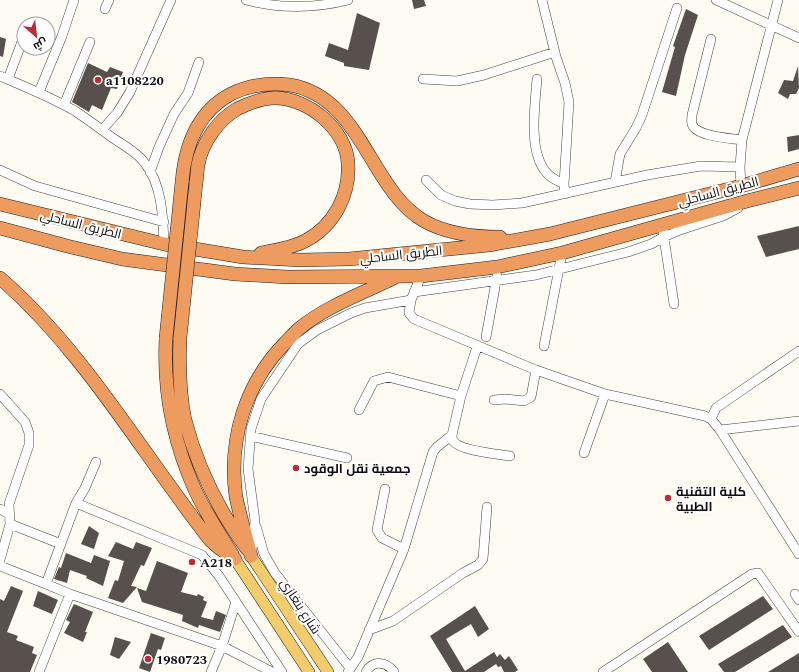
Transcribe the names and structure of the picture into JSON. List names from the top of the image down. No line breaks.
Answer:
{"streets":{"highway":["الطريق الساحلي"],"main road":["شارع بنغازي"]},"places":["a1108220","جمعية نقل الوقود","كلية التقنية الطبية","A218","1980723"],"north":"bottom right"}
